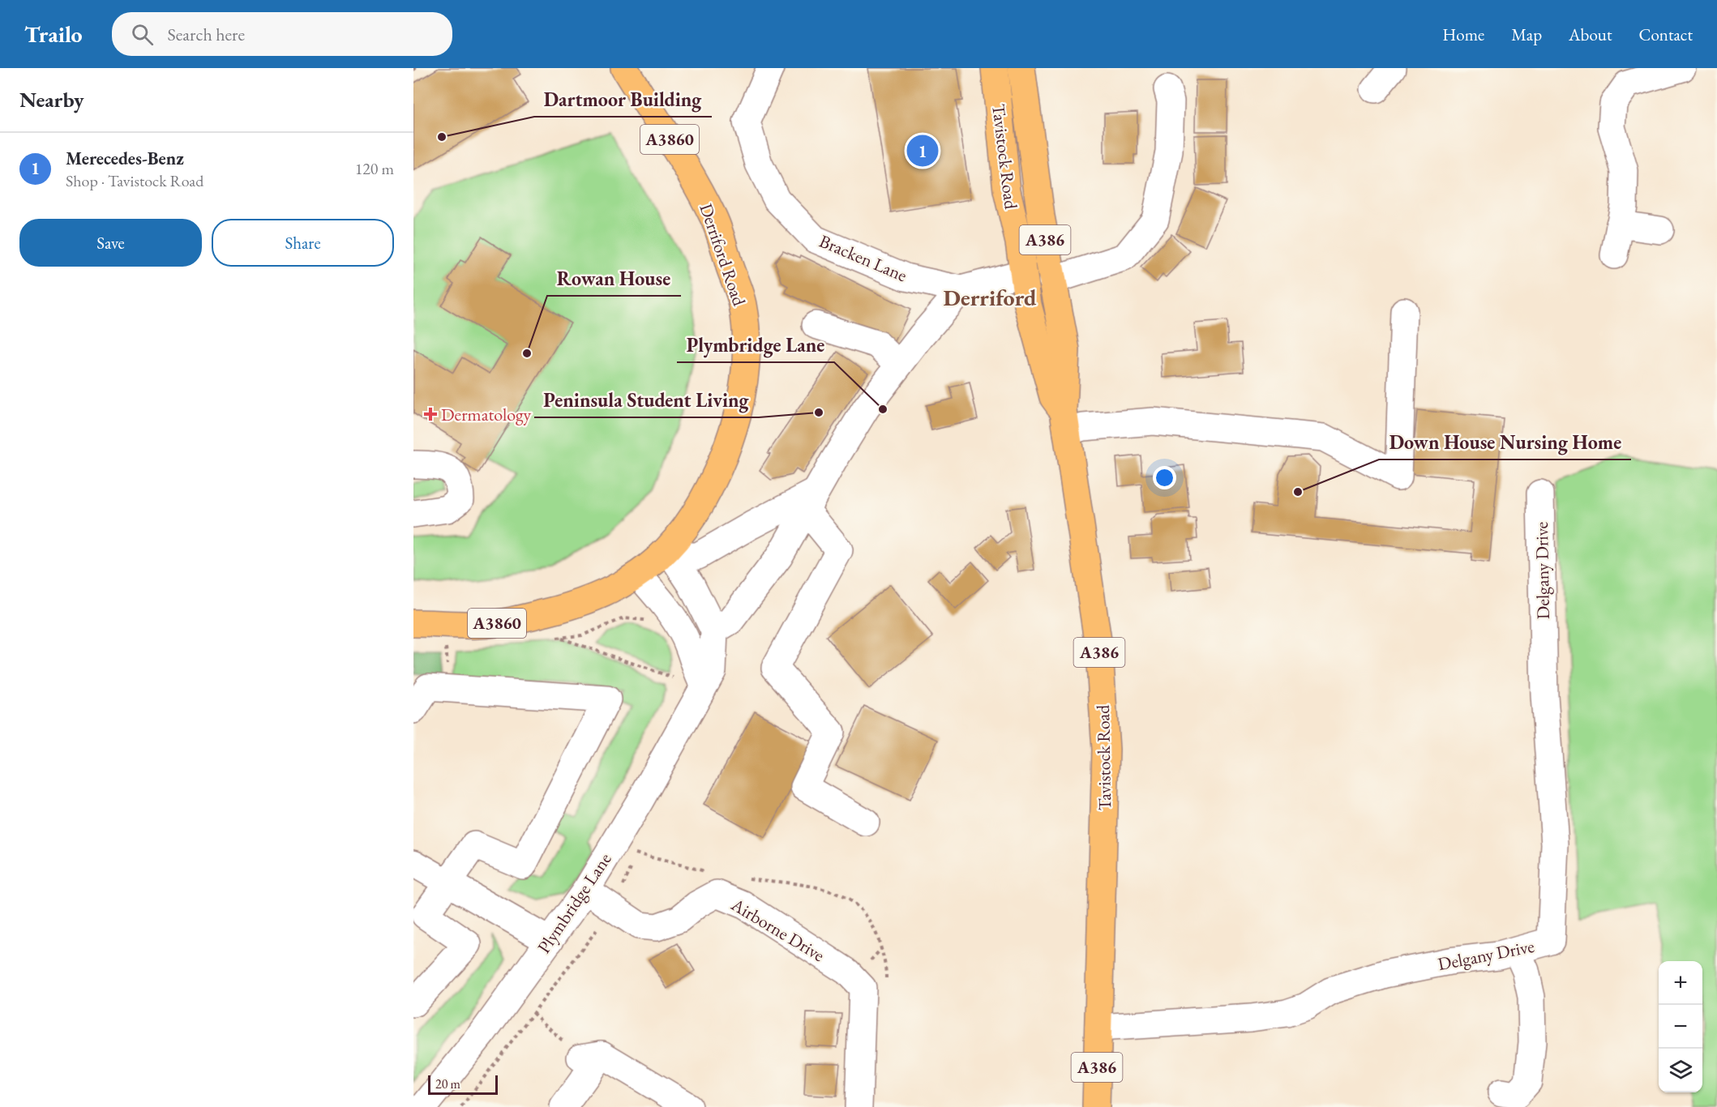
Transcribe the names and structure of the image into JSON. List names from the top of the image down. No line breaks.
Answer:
{"streets":{"main road":["A3860","Tavistock Road","A386","Derriford Road"],"street":["Bracken Lane","Delgany Drive","Plymbridge Lane","Airborne Drive"]},"crossings":[["Tavistock Road","Delgany Drive"],["Derriford Road","Plymbridge Lane"],["Plymbridge Lane","Airborne Drive"]],"districts":["Derriford"],"places":{"other":["Dartmoor Building","Rowan House","Plymbridge Lane","Peninsula Student Living","Down House Nursing Home"],"health":["Dermatology"]},"scale_bar":"20 m","page":{"header":"Trailo","search":"Search here","nav":["Home","Map","About","Contact"],"heading":"Nearby","list":[{"mark":"1","name":"Merecedes-Benz","note":"Shop · Tavistock Road","value":"120 m"}],"pins":"1","buttons":["Save","Share"],"map_buttons":["+","−"],"scale":"20 m"}}
